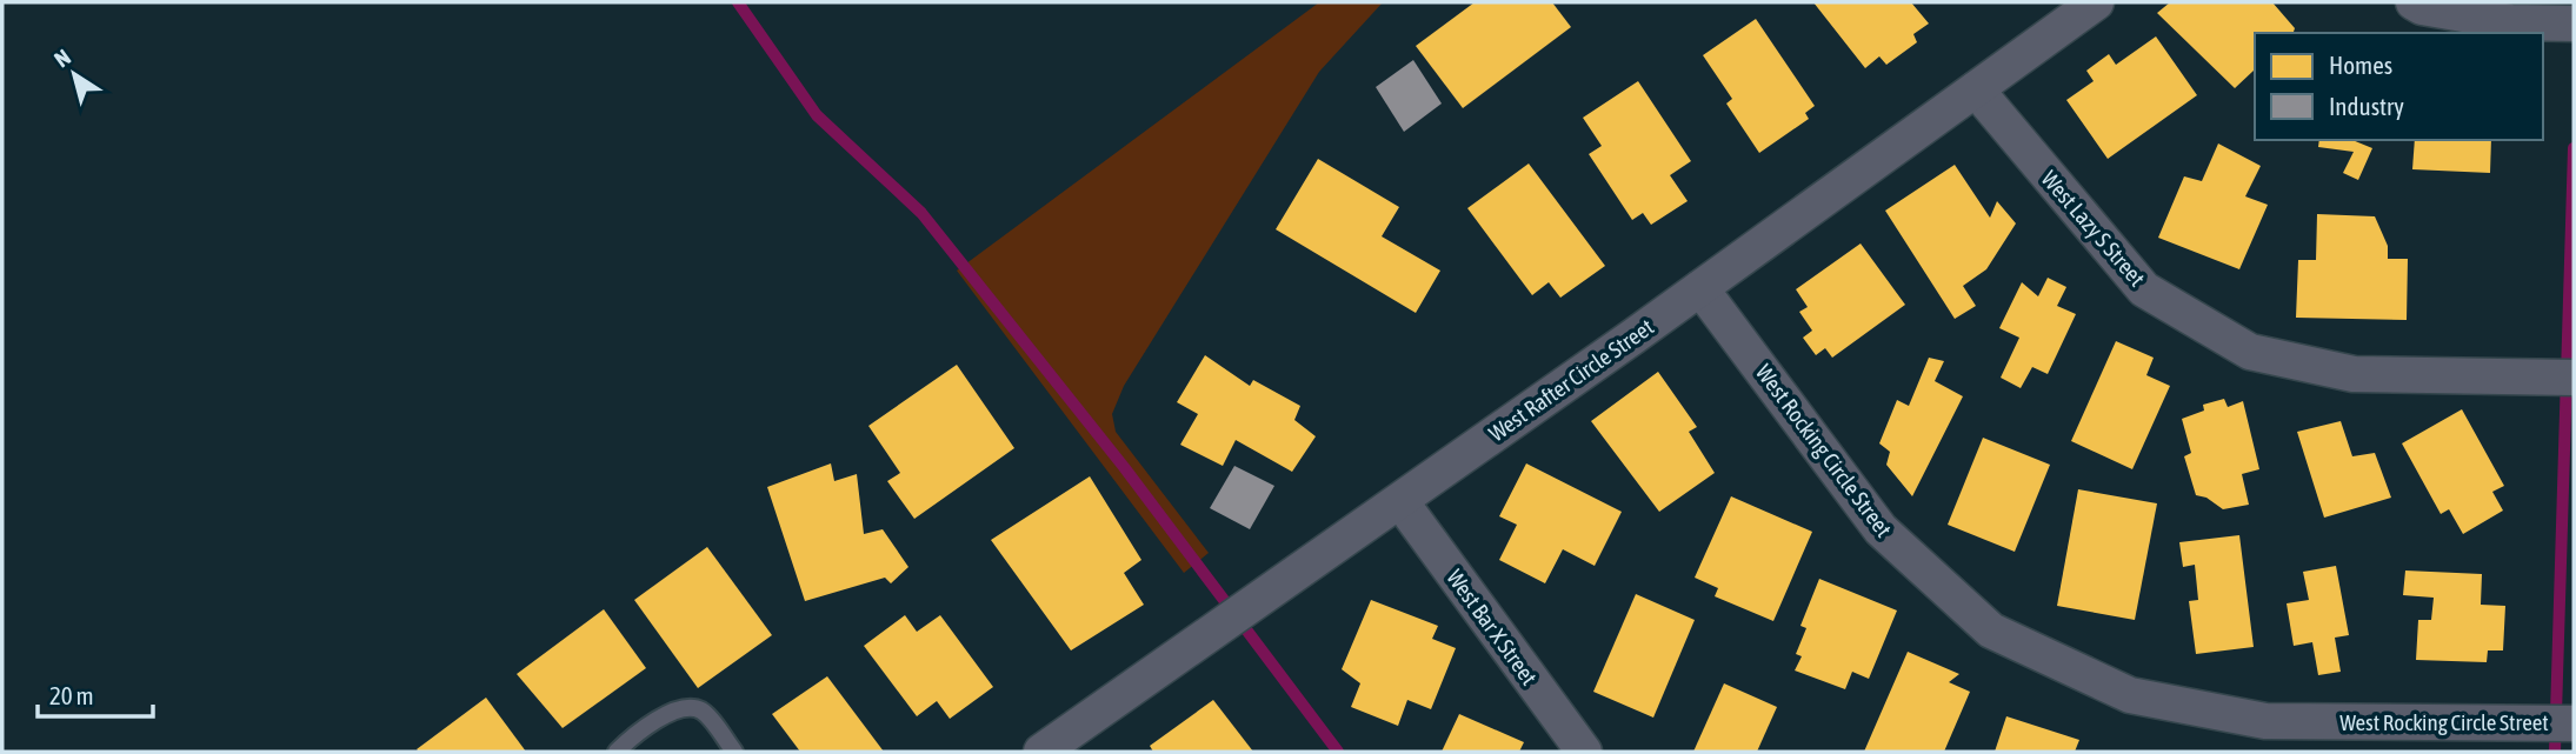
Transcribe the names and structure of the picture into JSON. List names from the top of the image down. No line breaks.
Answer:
{"streets":{"street":["West Lazy S Street","West Rafter Circle Street","West Rocking Circle Street","West Bar X Street"]},"crossings":[["West Lazy S Street","West Rafter Circle Street"],["West Rafter Circle Street","West Rocking Circle Street"],["West Rafter Circle Street","West Bar X Street"]],"legend":["Homes","Industry"],"scale_bar":"20 m","north":"top left"}
